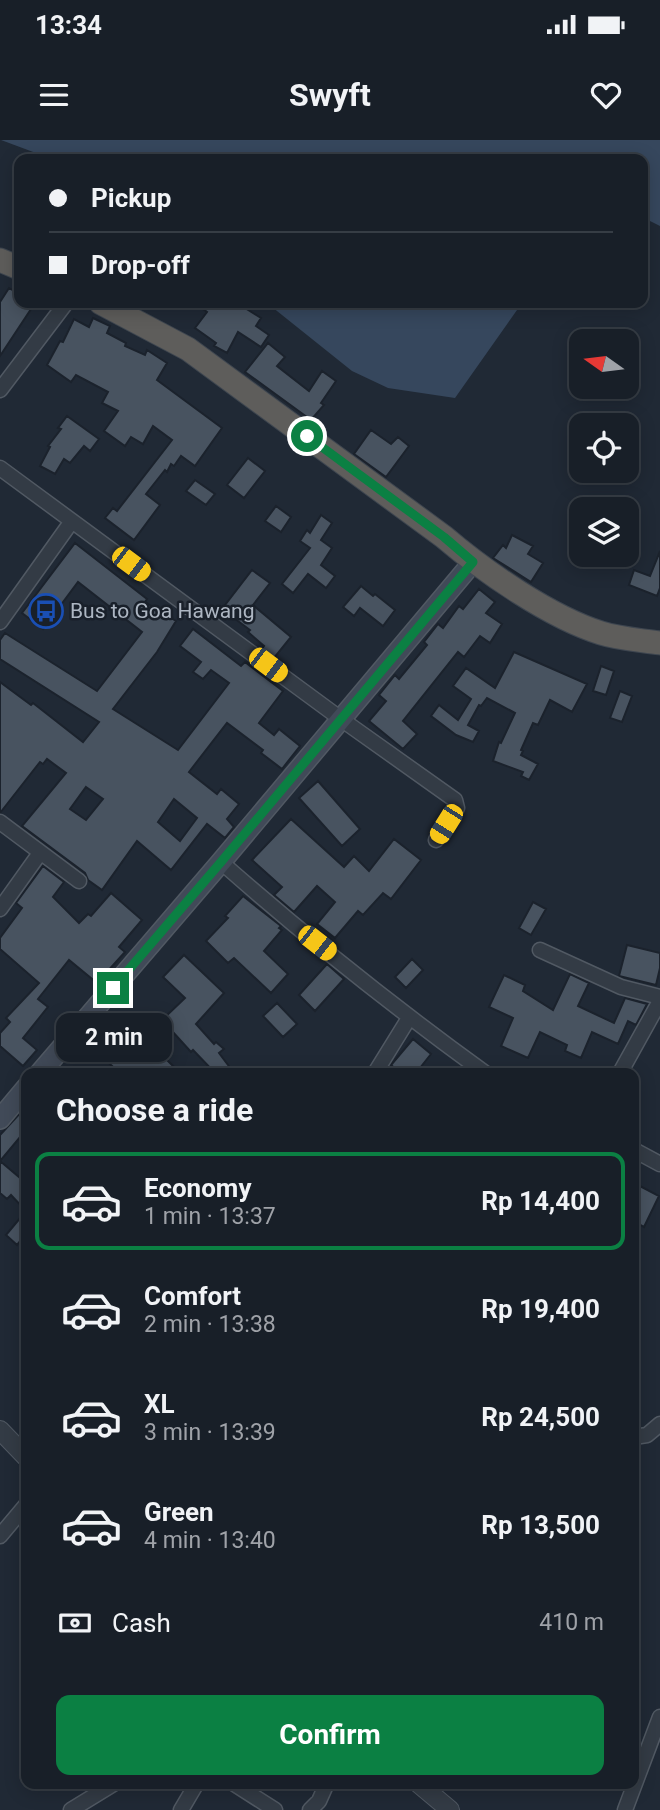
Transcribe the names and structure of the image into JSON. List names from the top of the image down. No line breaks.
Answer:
{"places":{"bus stop":["Bus to Goa Hawang"]},"north":"left","page":{"status":"13:34","header":"Swyft","banner":["Pickup","Drop-off"],"bubble":"2 min","heading":"Choose a ride","list":[{"name":"Economy","note":"1 min · 13:37","value":"Rp 14,400"},{"name":"Comfort","note":"2 min · 13:38","value":"Rp 19,400"},{"name":"XL","note":"3 min · 13:39","value":"Rp 24,500"},{"name":"Green","note":"4 min · 13:40","value":"Rp 13,500"}],"pay":["Cash","410 m"],"buttons":"Confirm"}}
